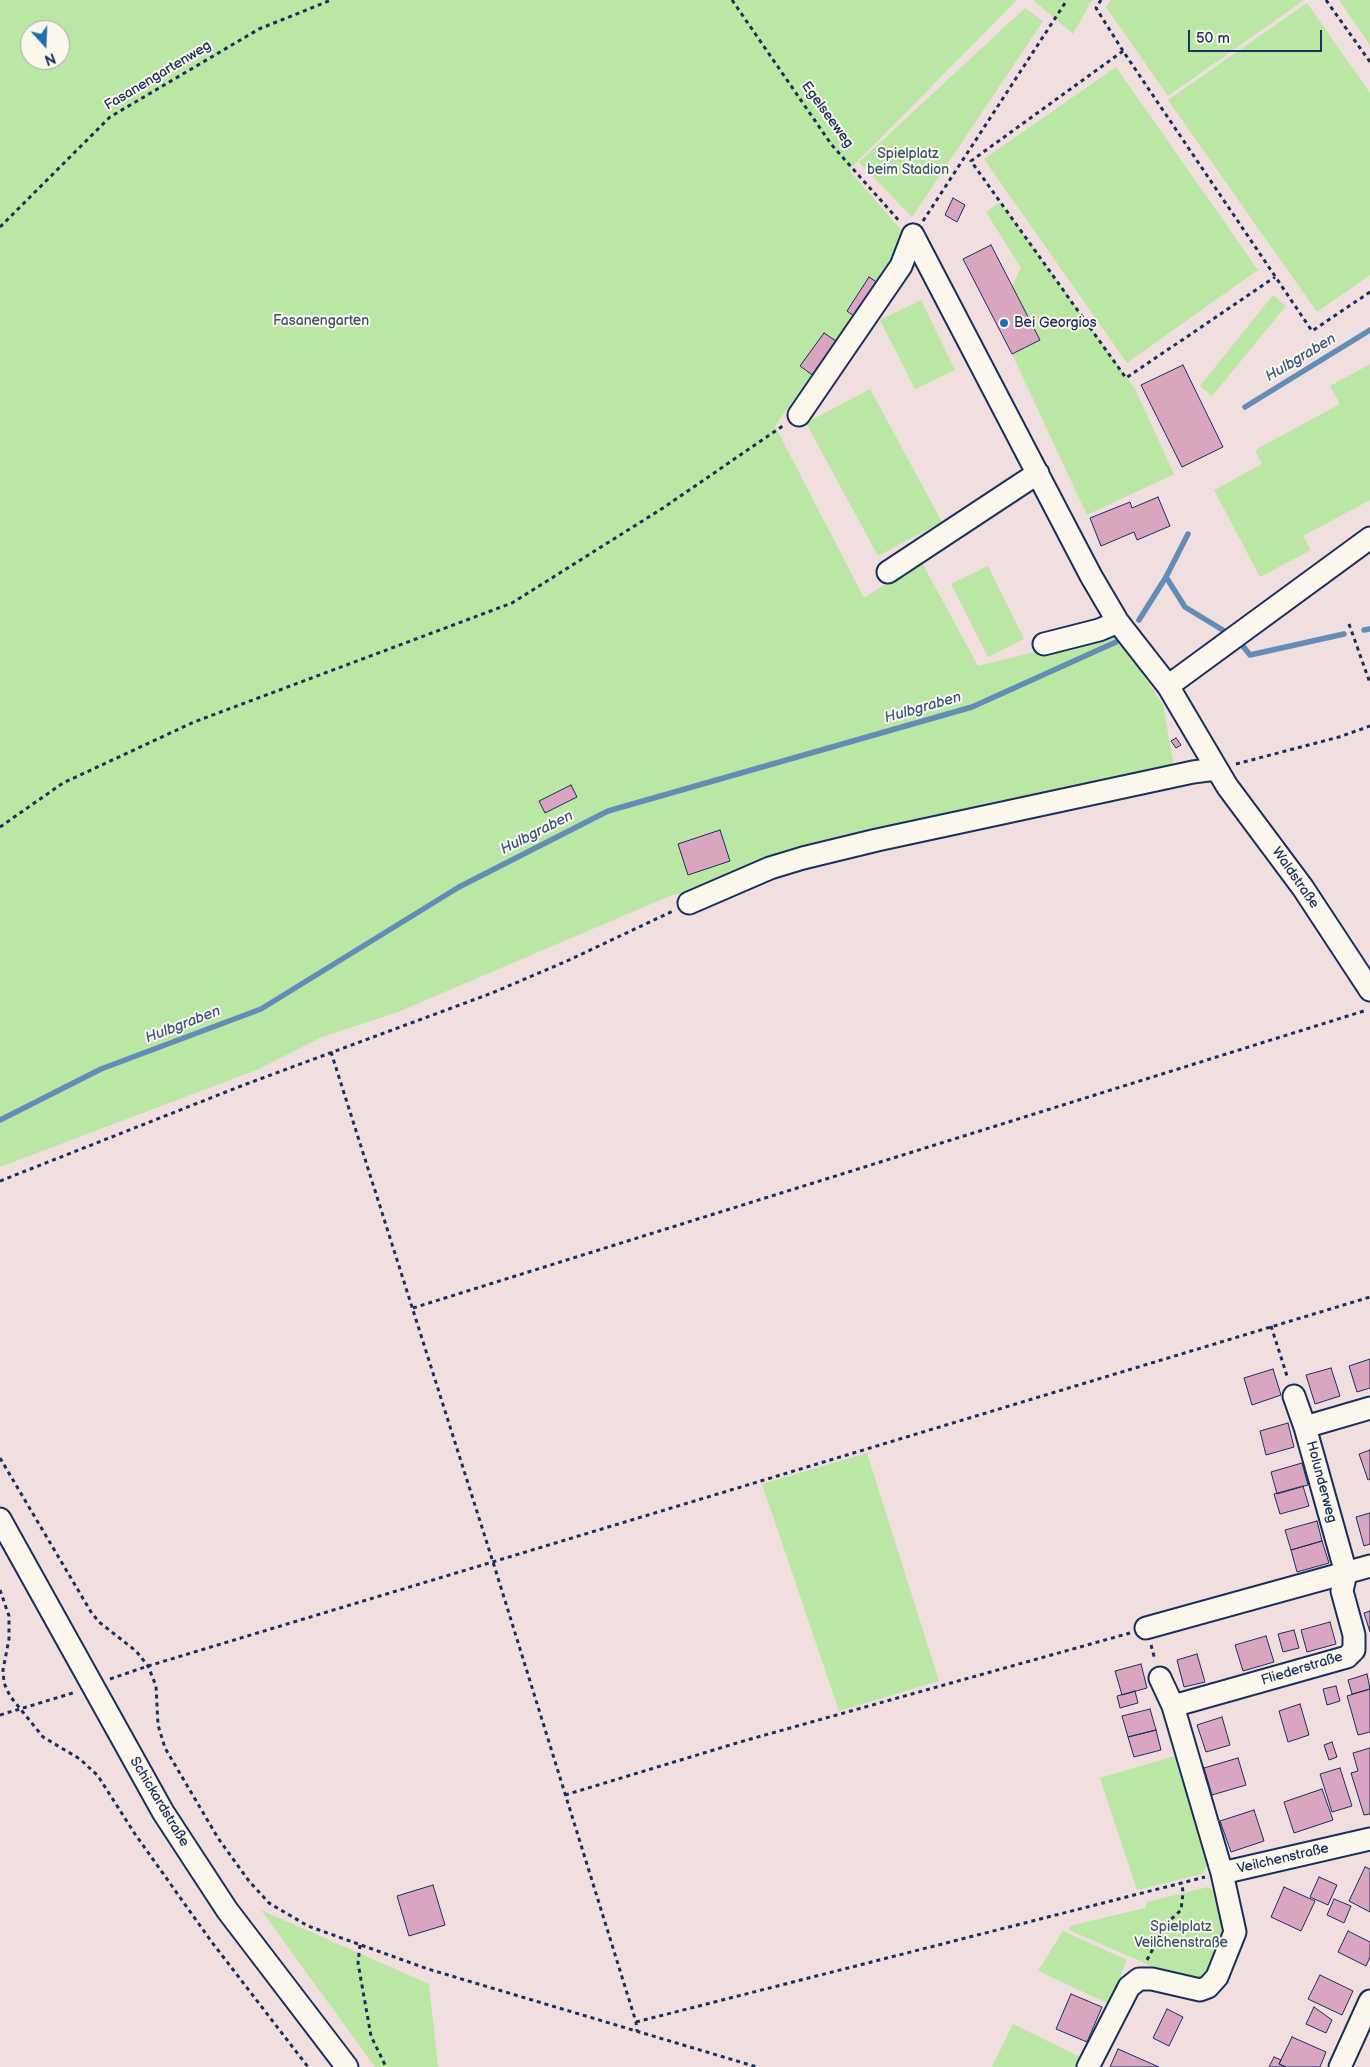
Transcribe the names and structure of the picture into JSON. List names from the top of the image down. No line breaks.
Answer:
{"streets":{"street":["Waldstraße","Holunderweg","Fliederstraße","Schickardstraße","Veilchenstraße"],"path":["Fasanengartenweg","Egelseeweg"]},"crossings":[["Egelseeweg","Waldstraße"],["Holunderweg","Fliederstraße"]],"water":["Hulbgraben"],"parks":["Spielplatz beim Stadion","Fasanengarten","Spielplatz Veilchenstraße"],"places":["Bei Georgios"],"scale_bar":"50 m","north":"bottom"}
